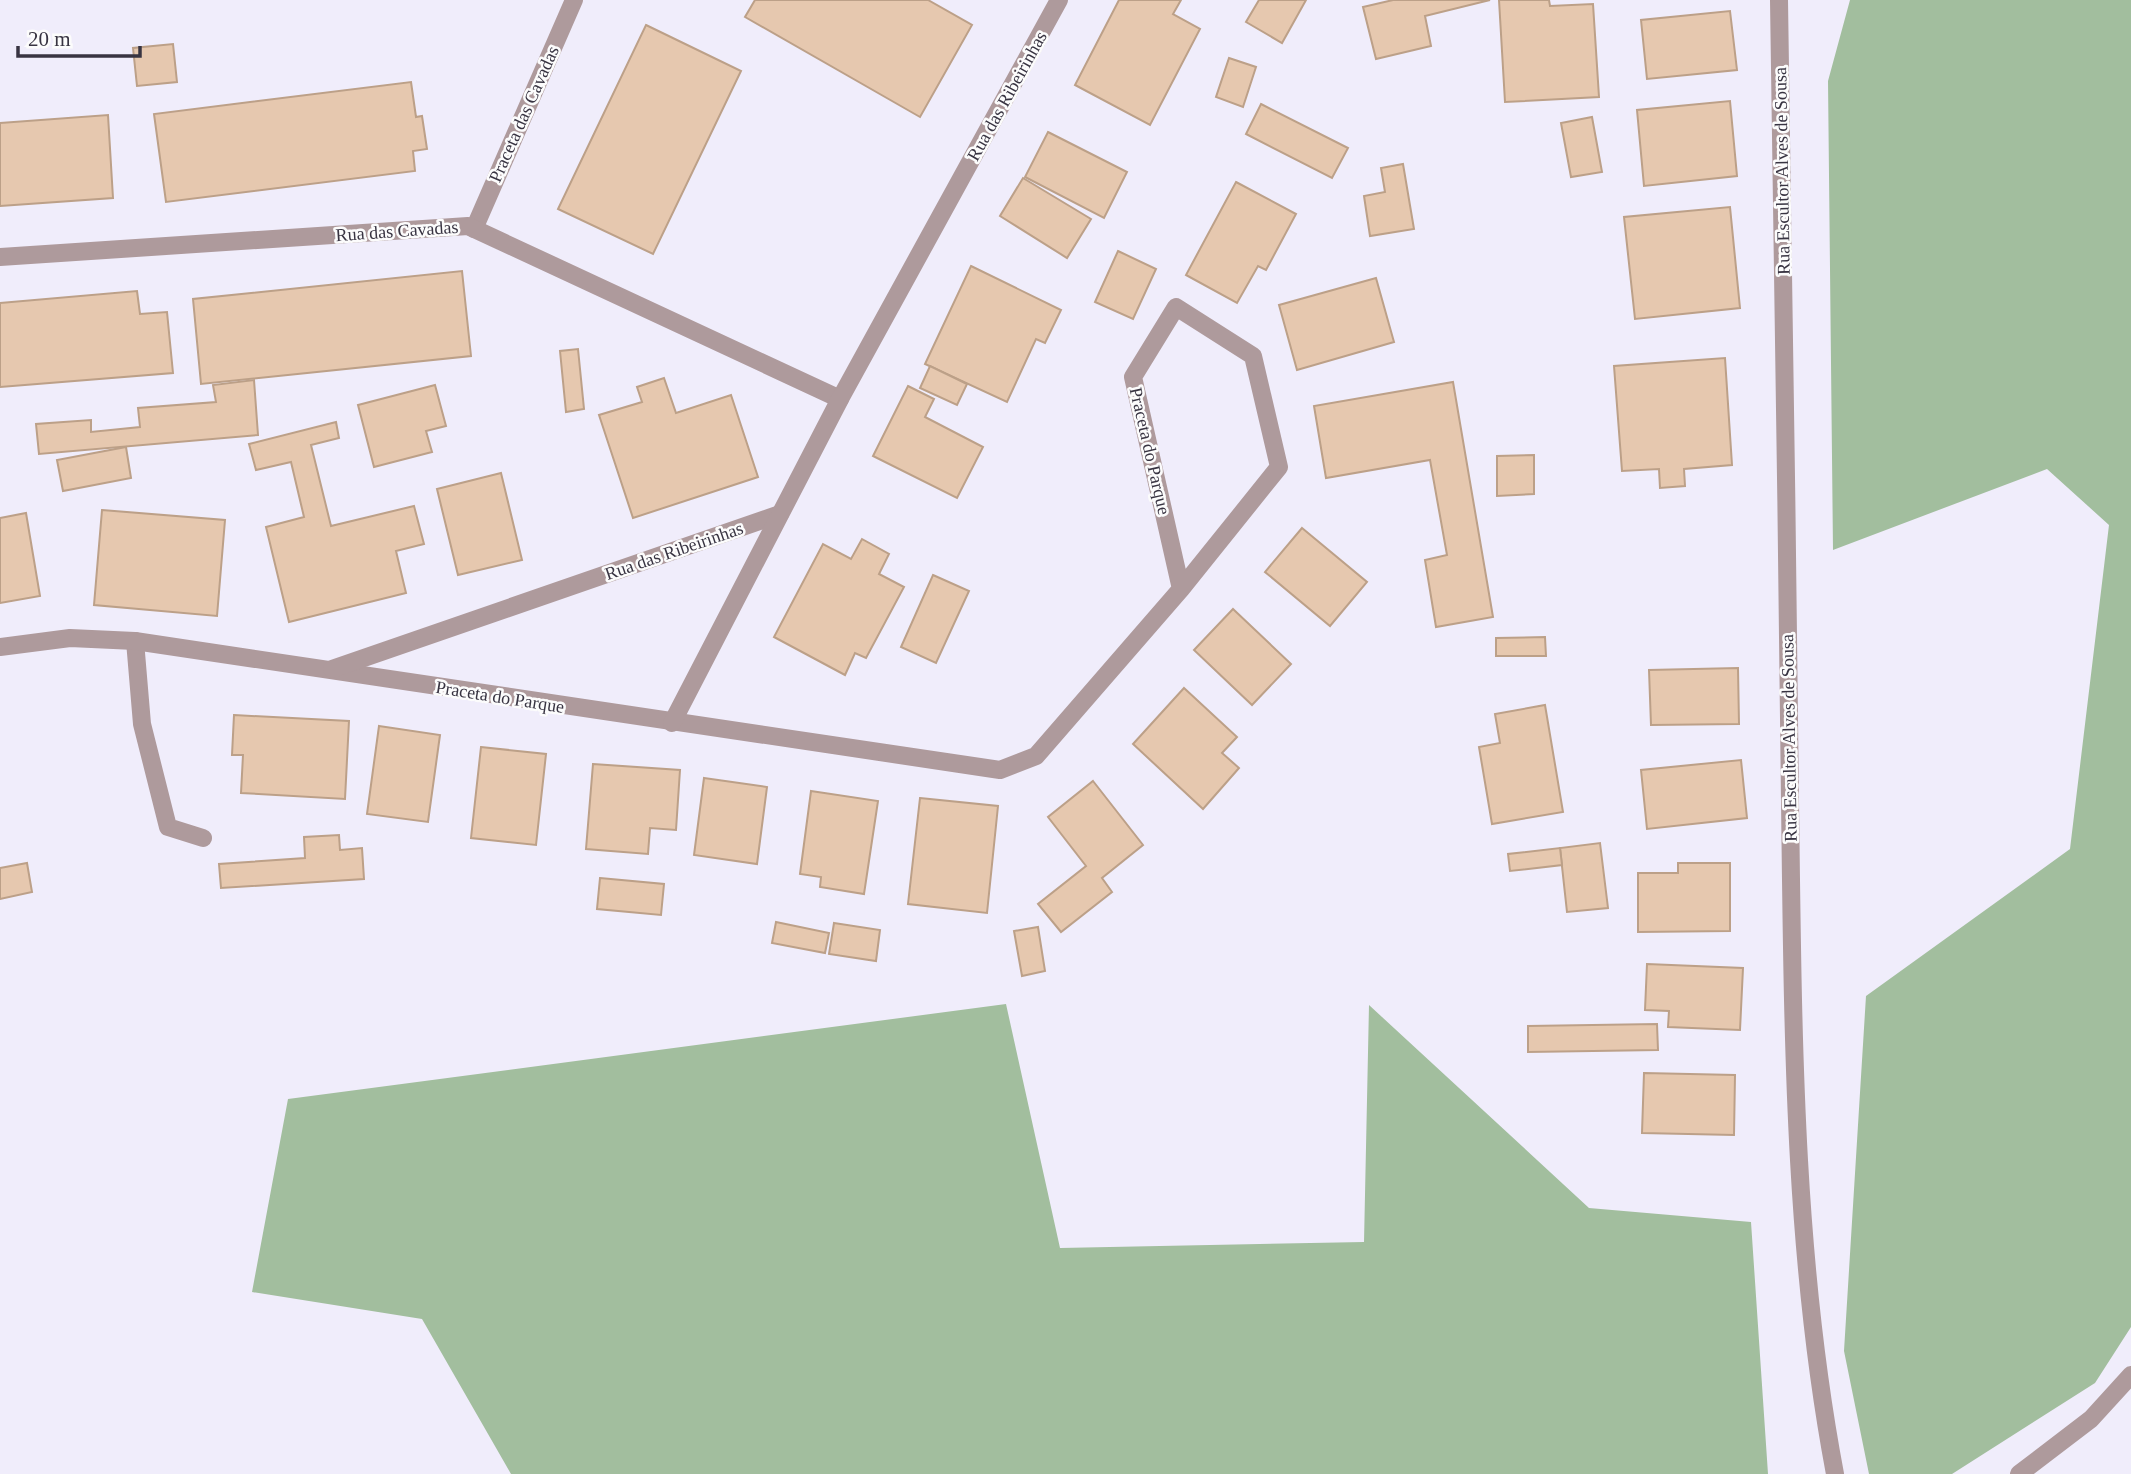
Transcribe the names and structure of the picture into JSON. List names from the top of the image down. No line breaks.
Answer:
{"streets":{"street":["Rua das Ribeirinhas","Praceta das Cavadas","Rua Escultor Alves de Sousa","Rua das Cavadas","Praceta do Parque"]},"crossings":[["Rua das Ribeirinhas","Rua das Cavadas"],["Rua das Ribeirinhas","Praceta do Parque"],["Praceta das Cavadas","Rua das Cavadas"]],"scale_bar":"20 m"}
